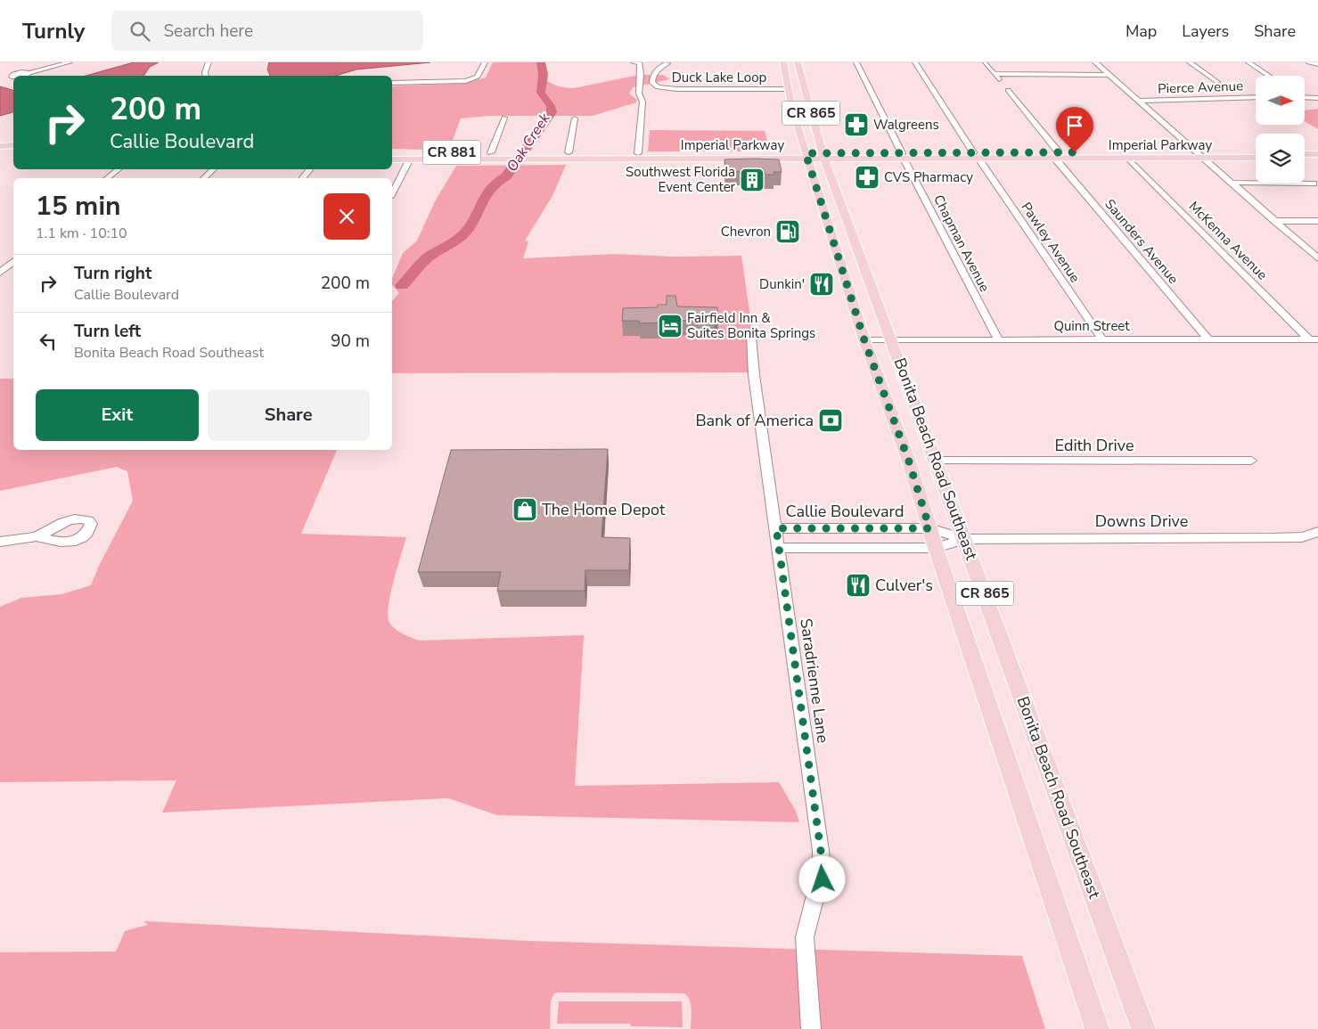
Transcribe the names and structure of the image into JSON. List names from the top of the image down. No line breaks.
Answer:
{"streets":{"main road":["CR 865","Imperial Parkway","CR 881","Bonita Beach Road Southeast"],"street":["Duck Lake Loop","Pierce Avenue","McKenna Avenue","Saunders Avenue","Pawley Avenue","Chapman Avenue","Quinn Street","Edith Drive","Callie Boulevard","Downs Drive","Saradrienne Lane"]},"crossings":[["Duck Lake Loop","Bonita Beach Road Southeast"],["Imperial Parkway","McKenna Avenue"],["Imperial Parkway","Saunders Avenue"],["Imperial Parkway","Pawley Avenue"],["Imperial Parkway","Chapman Avenue"],["Imperial Parkway","Bonita Beach Road Southeast"],["McKenna Avenue","Quinn Street"],["Saunders Avenue","Quinn Street"],["Pawley Avenue","Quinn Street"],["Chapman Avenue","Quinn Street"],["Quinn Street","Bonita Beach Road Southeast"],["Edith Drive","Bonita Beach Road Southeast"],["Bonita Beach Road Southeast","Callie Boulevard"],["Bonita Beach Road Southeast","Downs Drive"],["Callie Boulevard","Downs Drive"],["Callie Boulevard","Saradrienne Lane"]],"water":["Oak Creek"],"places":{"pharmacy":["Walgreens","CVS Pharmacy"],"building":["Southwest Florida Event Center"],"fuel station":["Chevron"],"restaurant":["Dunkin'","Culver's"],"hotel":["Fairfield Inn & Suites Bonita Springs"],"bank":["Bank of America"],"shop":["The Home Depot"]},"north":"right","page":{"header":"Turnly","search":"Search here","nav":["Map","Layers","Share"],"turn":["200 m","Callie Boulevard"],"heading":["15 min","1.1 km · 10:10"],"list":[{"name":"Turn right","note":"Callie Boulevard","value":"200 m"},{"name":"Turn left","note":"Bonita Beach Road Southeast","value":"90 m"}],"buttons":["Exit","Share"]}}
